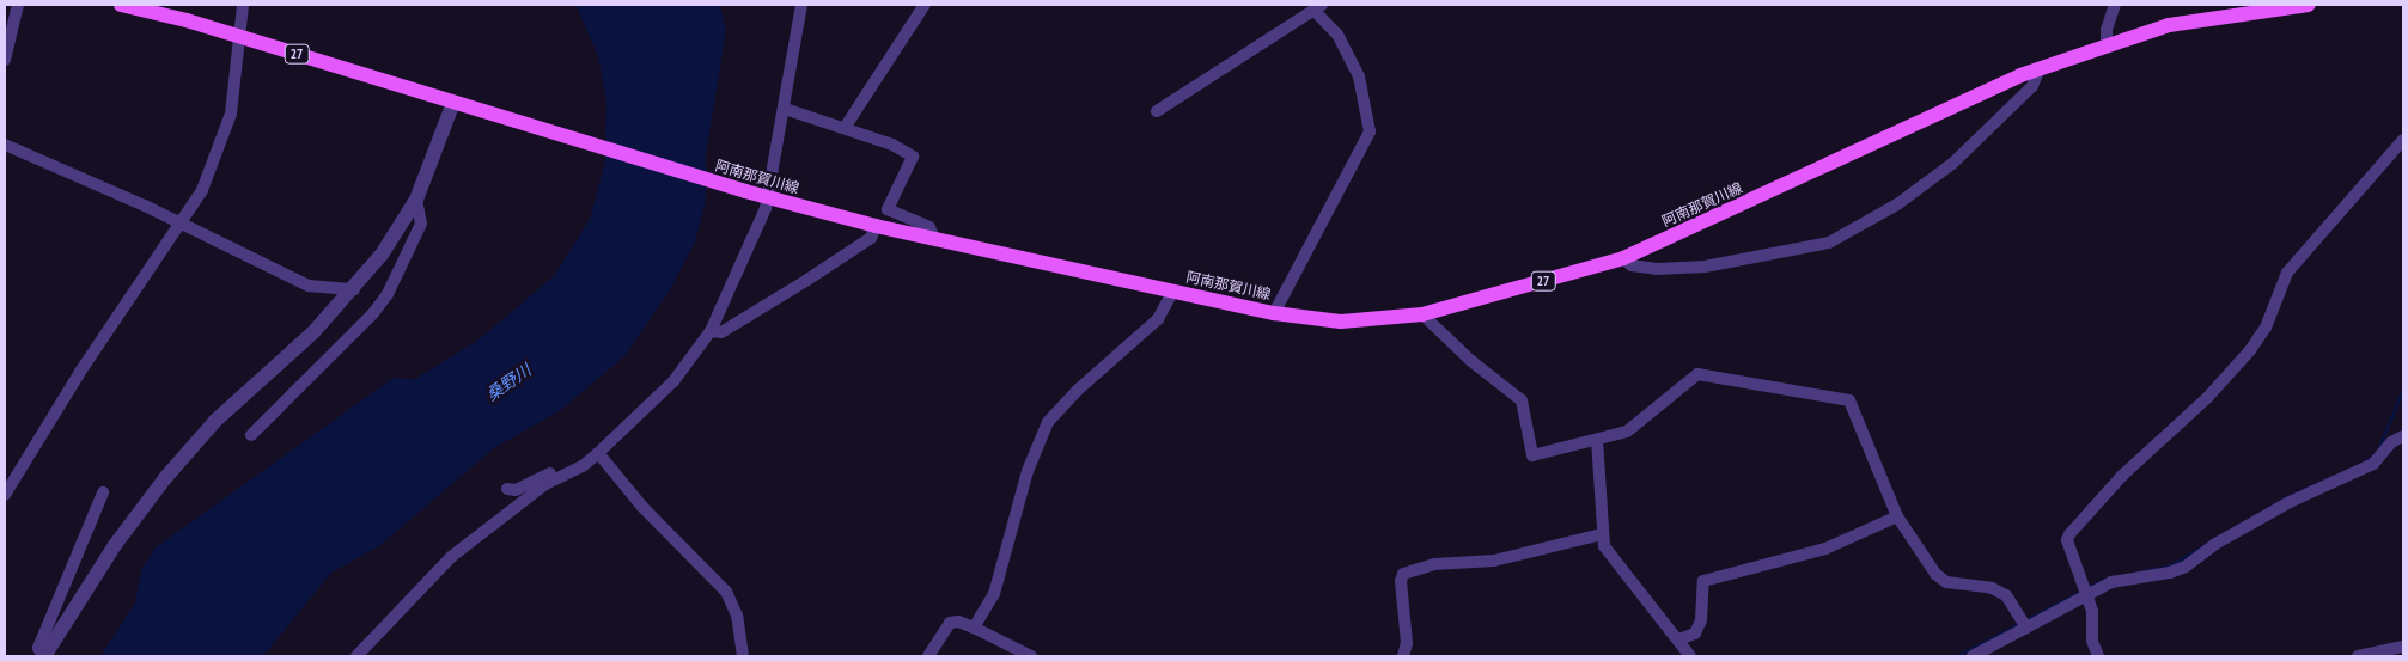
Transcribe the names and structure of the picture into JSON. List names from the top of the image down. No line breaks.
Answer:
{"streets":{"main road":["27","阿南那賀川線"]},"water":["桑野川"]}
